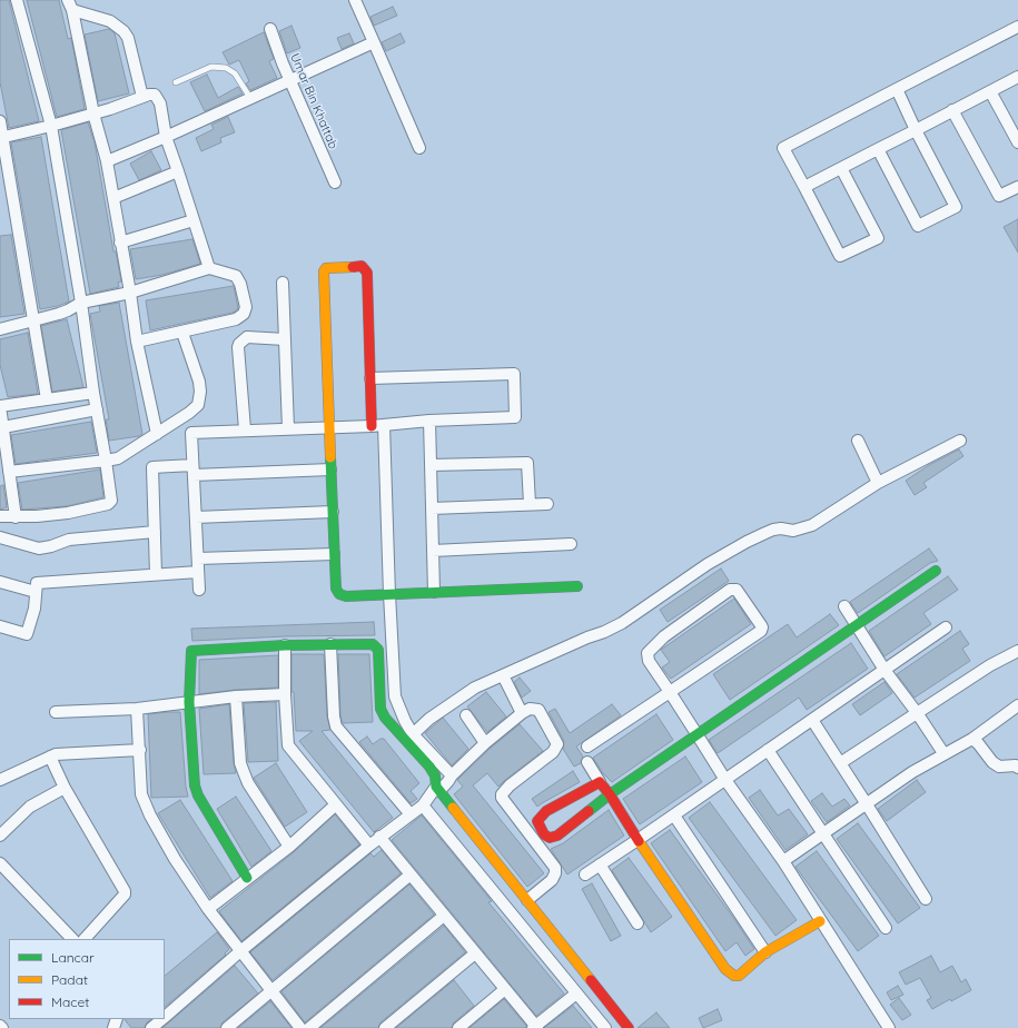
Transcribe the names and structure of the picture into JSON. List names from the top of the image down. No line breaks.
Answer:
{"streets":{"street":["Umar Bin Khattab"]},"legend":["Lancar","Padat","Macet"]}
